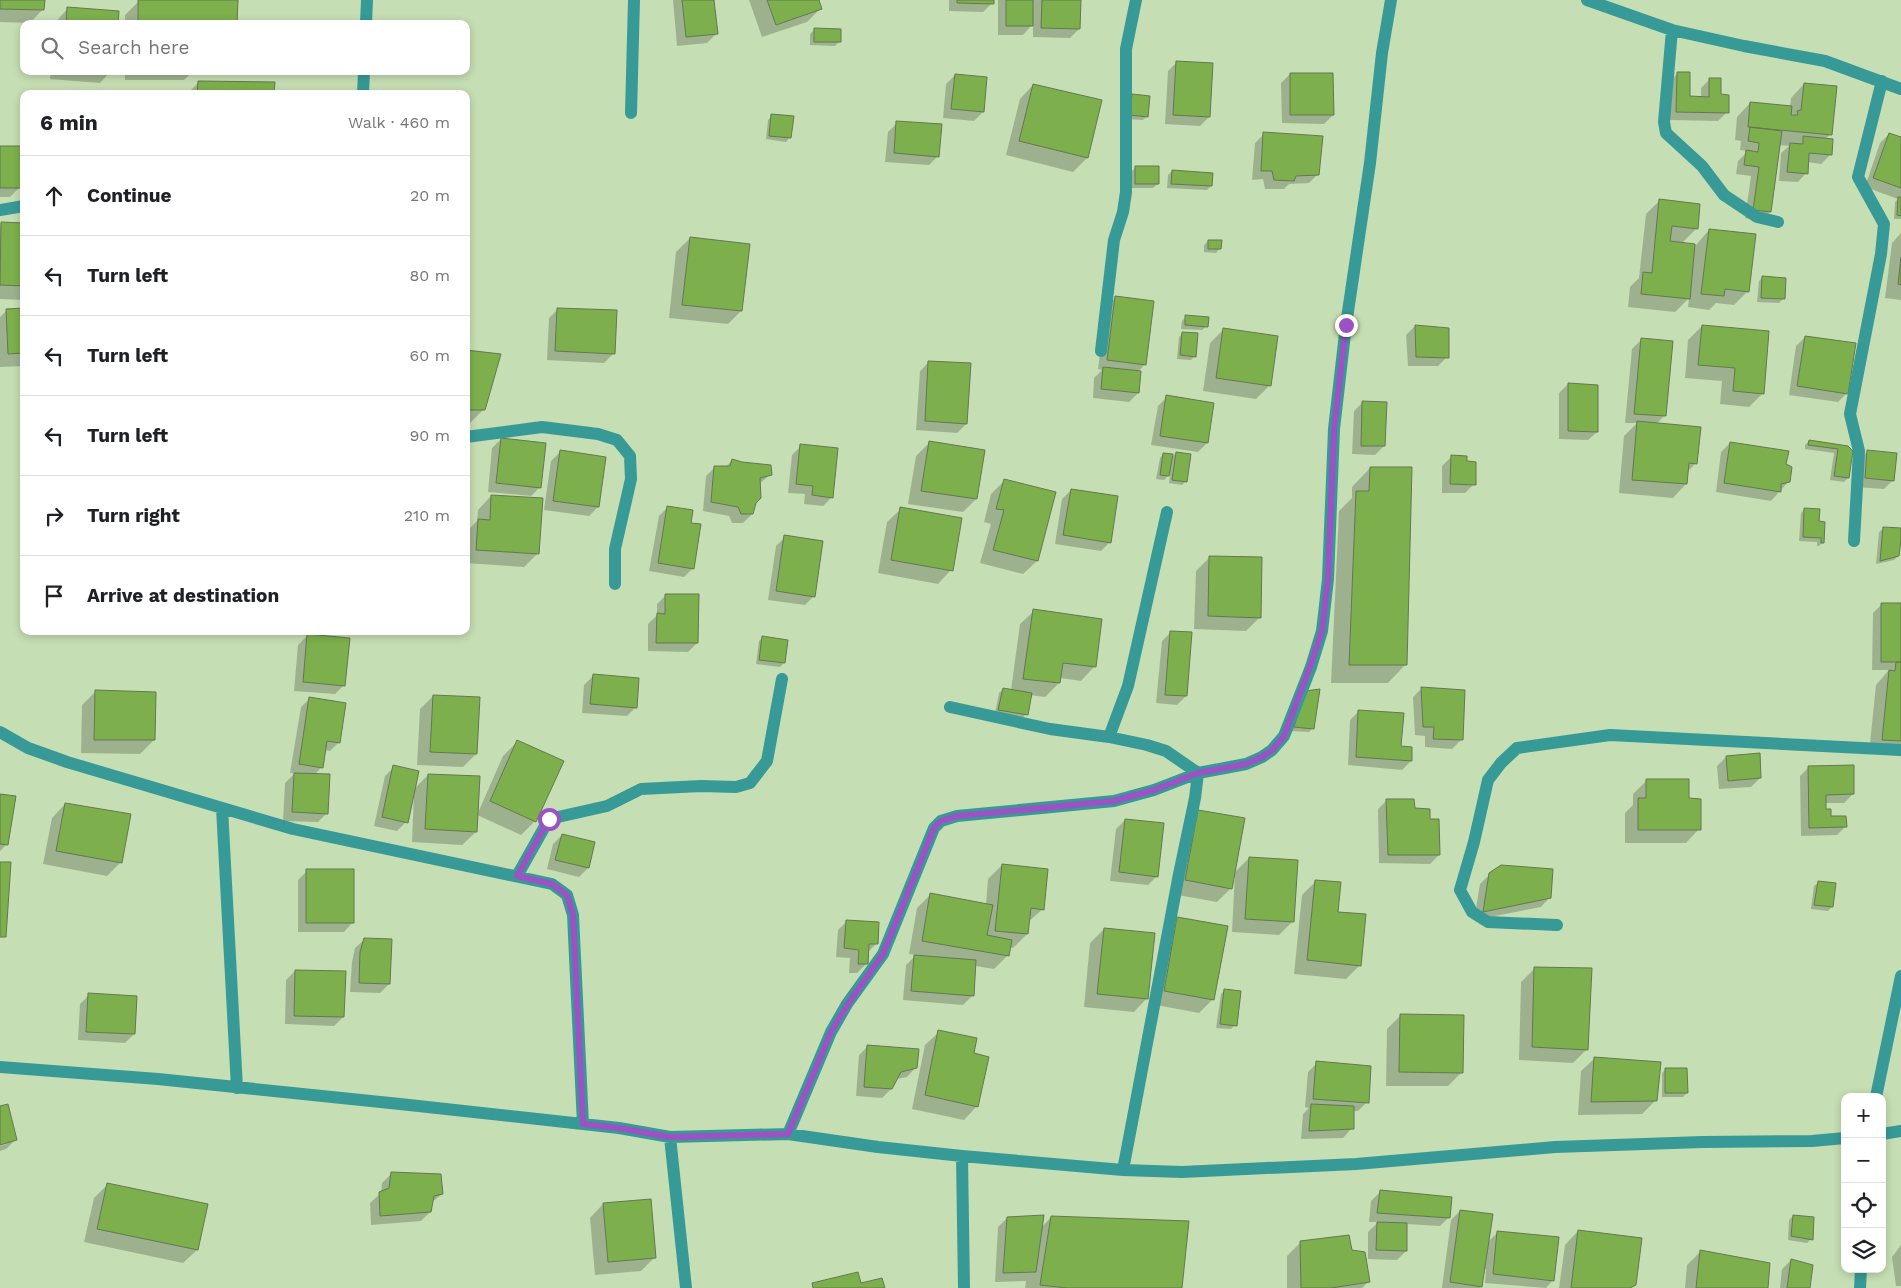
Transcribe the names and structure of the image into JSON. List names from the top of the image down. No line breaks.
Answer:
{"page":{"search":"Search here","heading":["6 min","Walk · 460 m"],"list":[["Continue","20 m"],["Turn left","80 m"],["Turn left","60 m"],["Turn left","90 m"],["Turn right","210 m"],"Arrive at destination"],"map_buttons":["+","−"]}}
